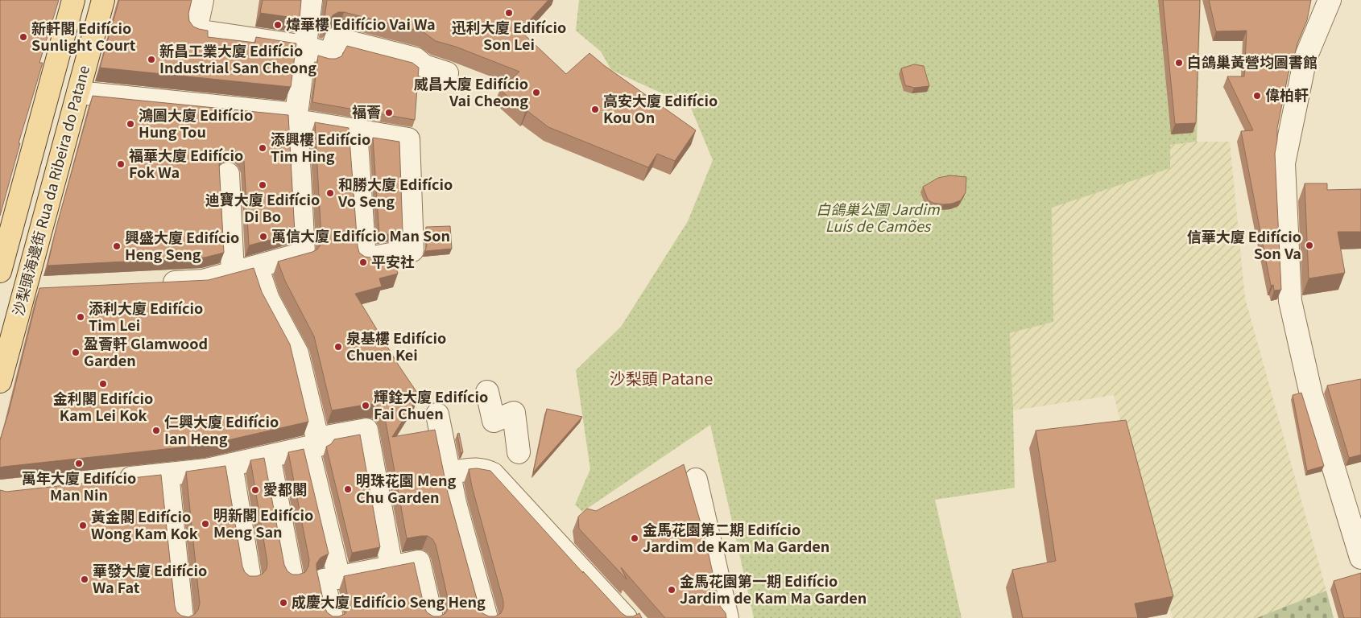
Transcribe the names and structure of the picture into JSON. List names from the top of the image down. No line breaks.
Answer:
{"streets":{"main road":["沙梨頭海邊街 Rua da Ribeira do Patane"]},"districts":["沙梨頭 Patane"],"parks":["白鴿巢公園 Jardim Luís de Camões"],"places":["迅利大廈 Edifício Son Lei","煒華樓 Edifício Vai Wa","新軒閣 Edifício Sunlight Court","新昌工業大廈 Edifício Industrial San Cheong","白鴿巢黃營均圖書館","威昌大廈 Edifício Vai Cheong","偉柏軒","高安大廈 Edifício Kou On","褔薈","鴻圖大廈 Edifício Hung Tou","添興樓 Edifício Tim Hing","福華大廈 Edifício Fok Wa","迪寶大廈 Edifício Di Bo","和勝大廈 Edifício Vo Seng","萬信大廈 Edifício Man Son","信華大廈 Edifício Son Va","興盛大廈 Edifício Heng Seng","平安社","添利大廈 Edifício Tim Lei","泉基樓 Edifício Chuen Kei","盈薈軒 Glamwood Garden","金利閣 Edifício Kam Lei Kok","輝銓大廈 Edifício Fai Chuen","仁興大廈 Edifício Ian Heng","萬年大廈 Edifício Man Nin","明珠花園 Meng Chu Garden","愛都閣","明新閣 Edifício Meng San","黃金閣 Edifício Wong Kam Kok","金馬花園第二期 Edifício Jardim de Kam Ma Garden","華發大廈 Edifício Wa Fat","金馬花園第一期 Edifício Jardim de Kam Ma Garden","成慶大廈 Edifício Seng Heng"]}
